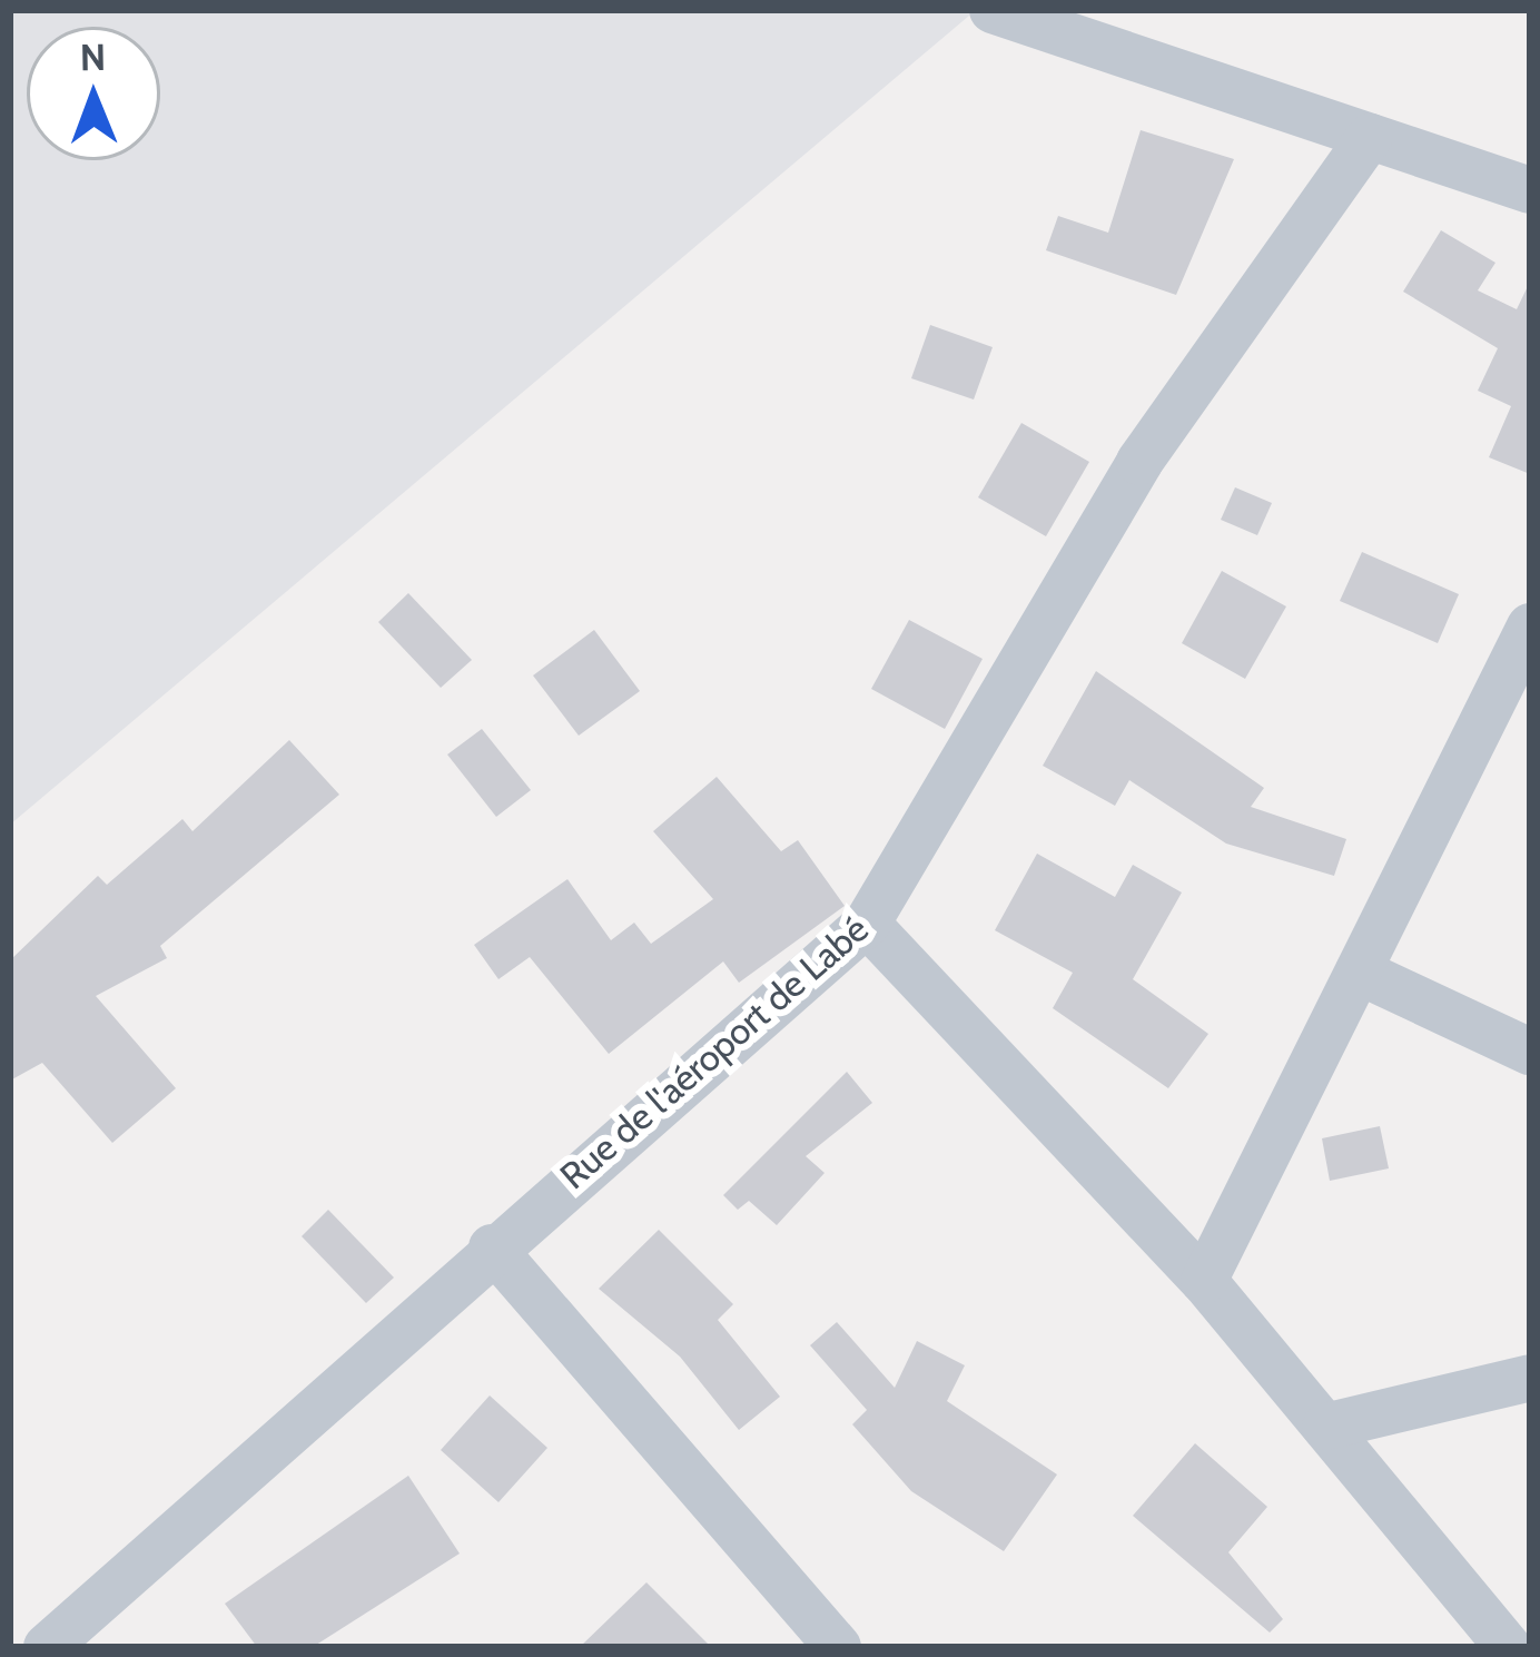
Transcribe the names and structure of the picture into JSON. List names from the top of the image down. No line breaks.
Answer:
{"streets":{"street":["Rue de l'aéroport de Labé"]},"north":"top"}
